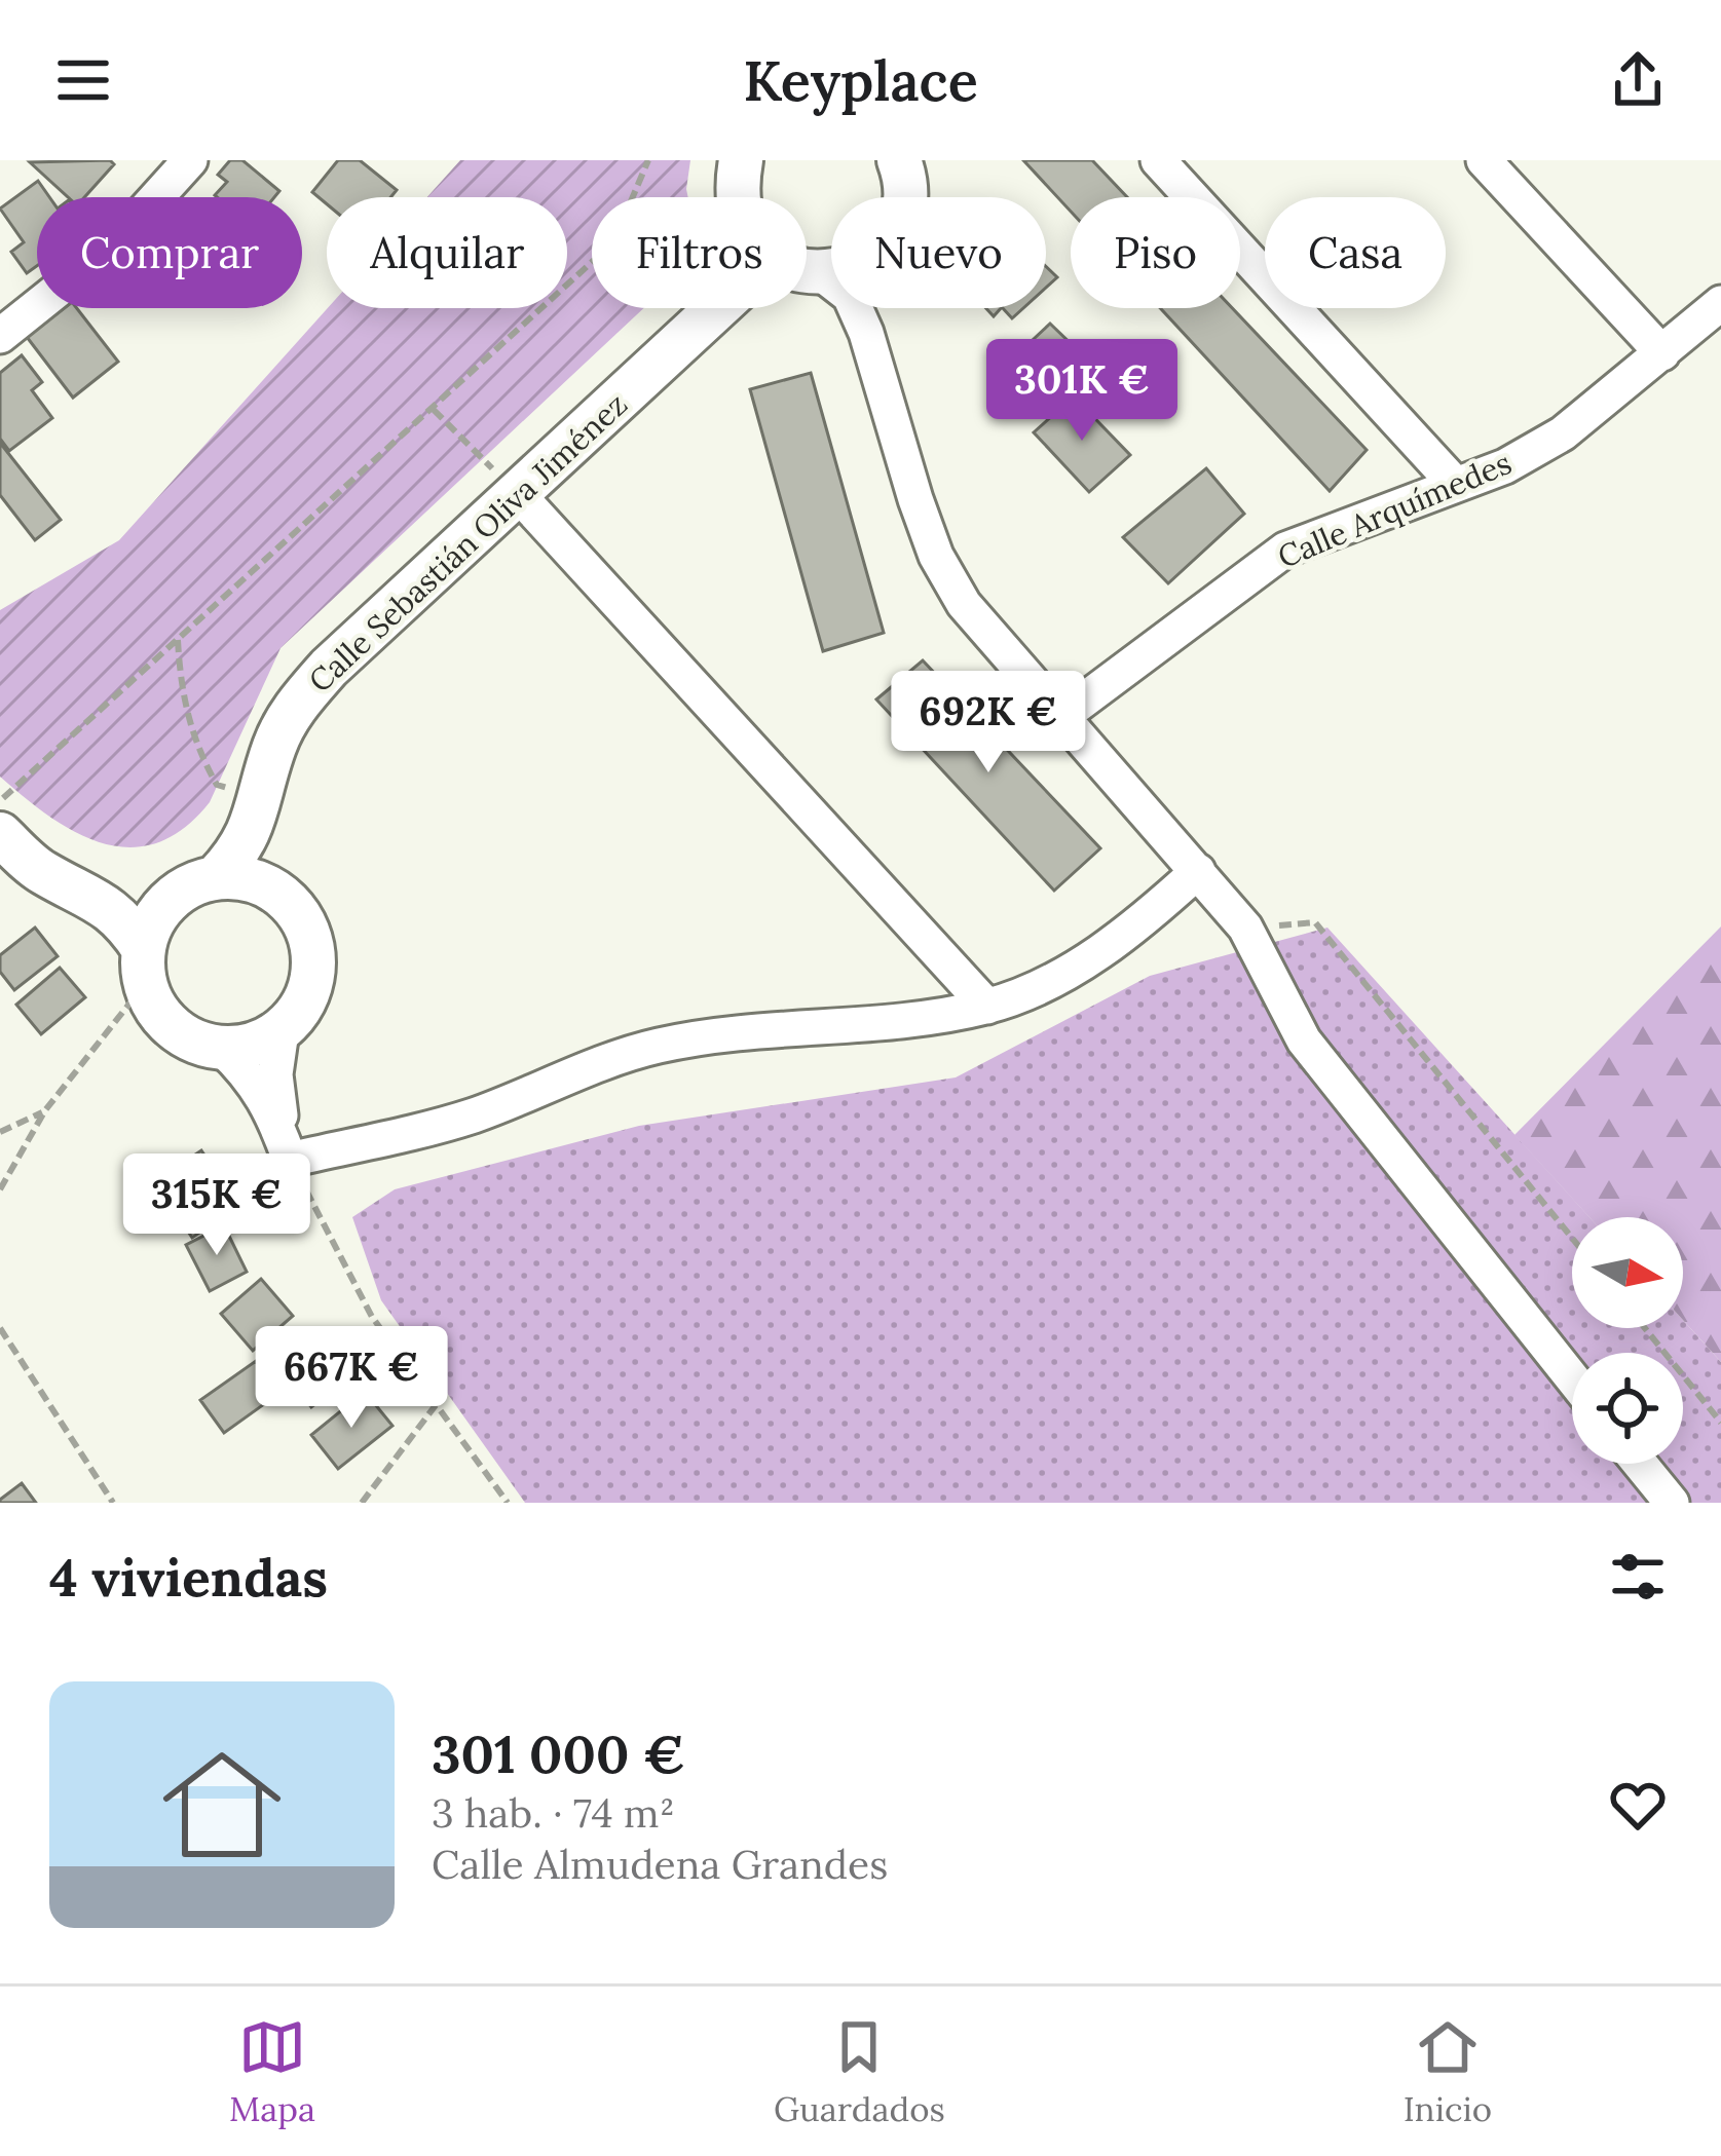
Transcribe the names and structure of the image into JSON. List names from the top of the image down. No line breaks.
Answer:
{"streets":{"street":["Calle Arquímedes","Calle Sebastián Oliva Jiménez"]},"north":"right","page":{"header":"Keyplace","chip":["Comprar","Alquilar","Filtros","Nuevo","Piso","Casa"],"price":["301K €","692K €","315K €","667K €"],"heading":"4 viviendas","list":[{"name":"301 000 €","note":"3 hab. · 74 m² · Calle Almudena Grandes"}],"tabs":["Mapa","Guardados","Inicio"]}}
